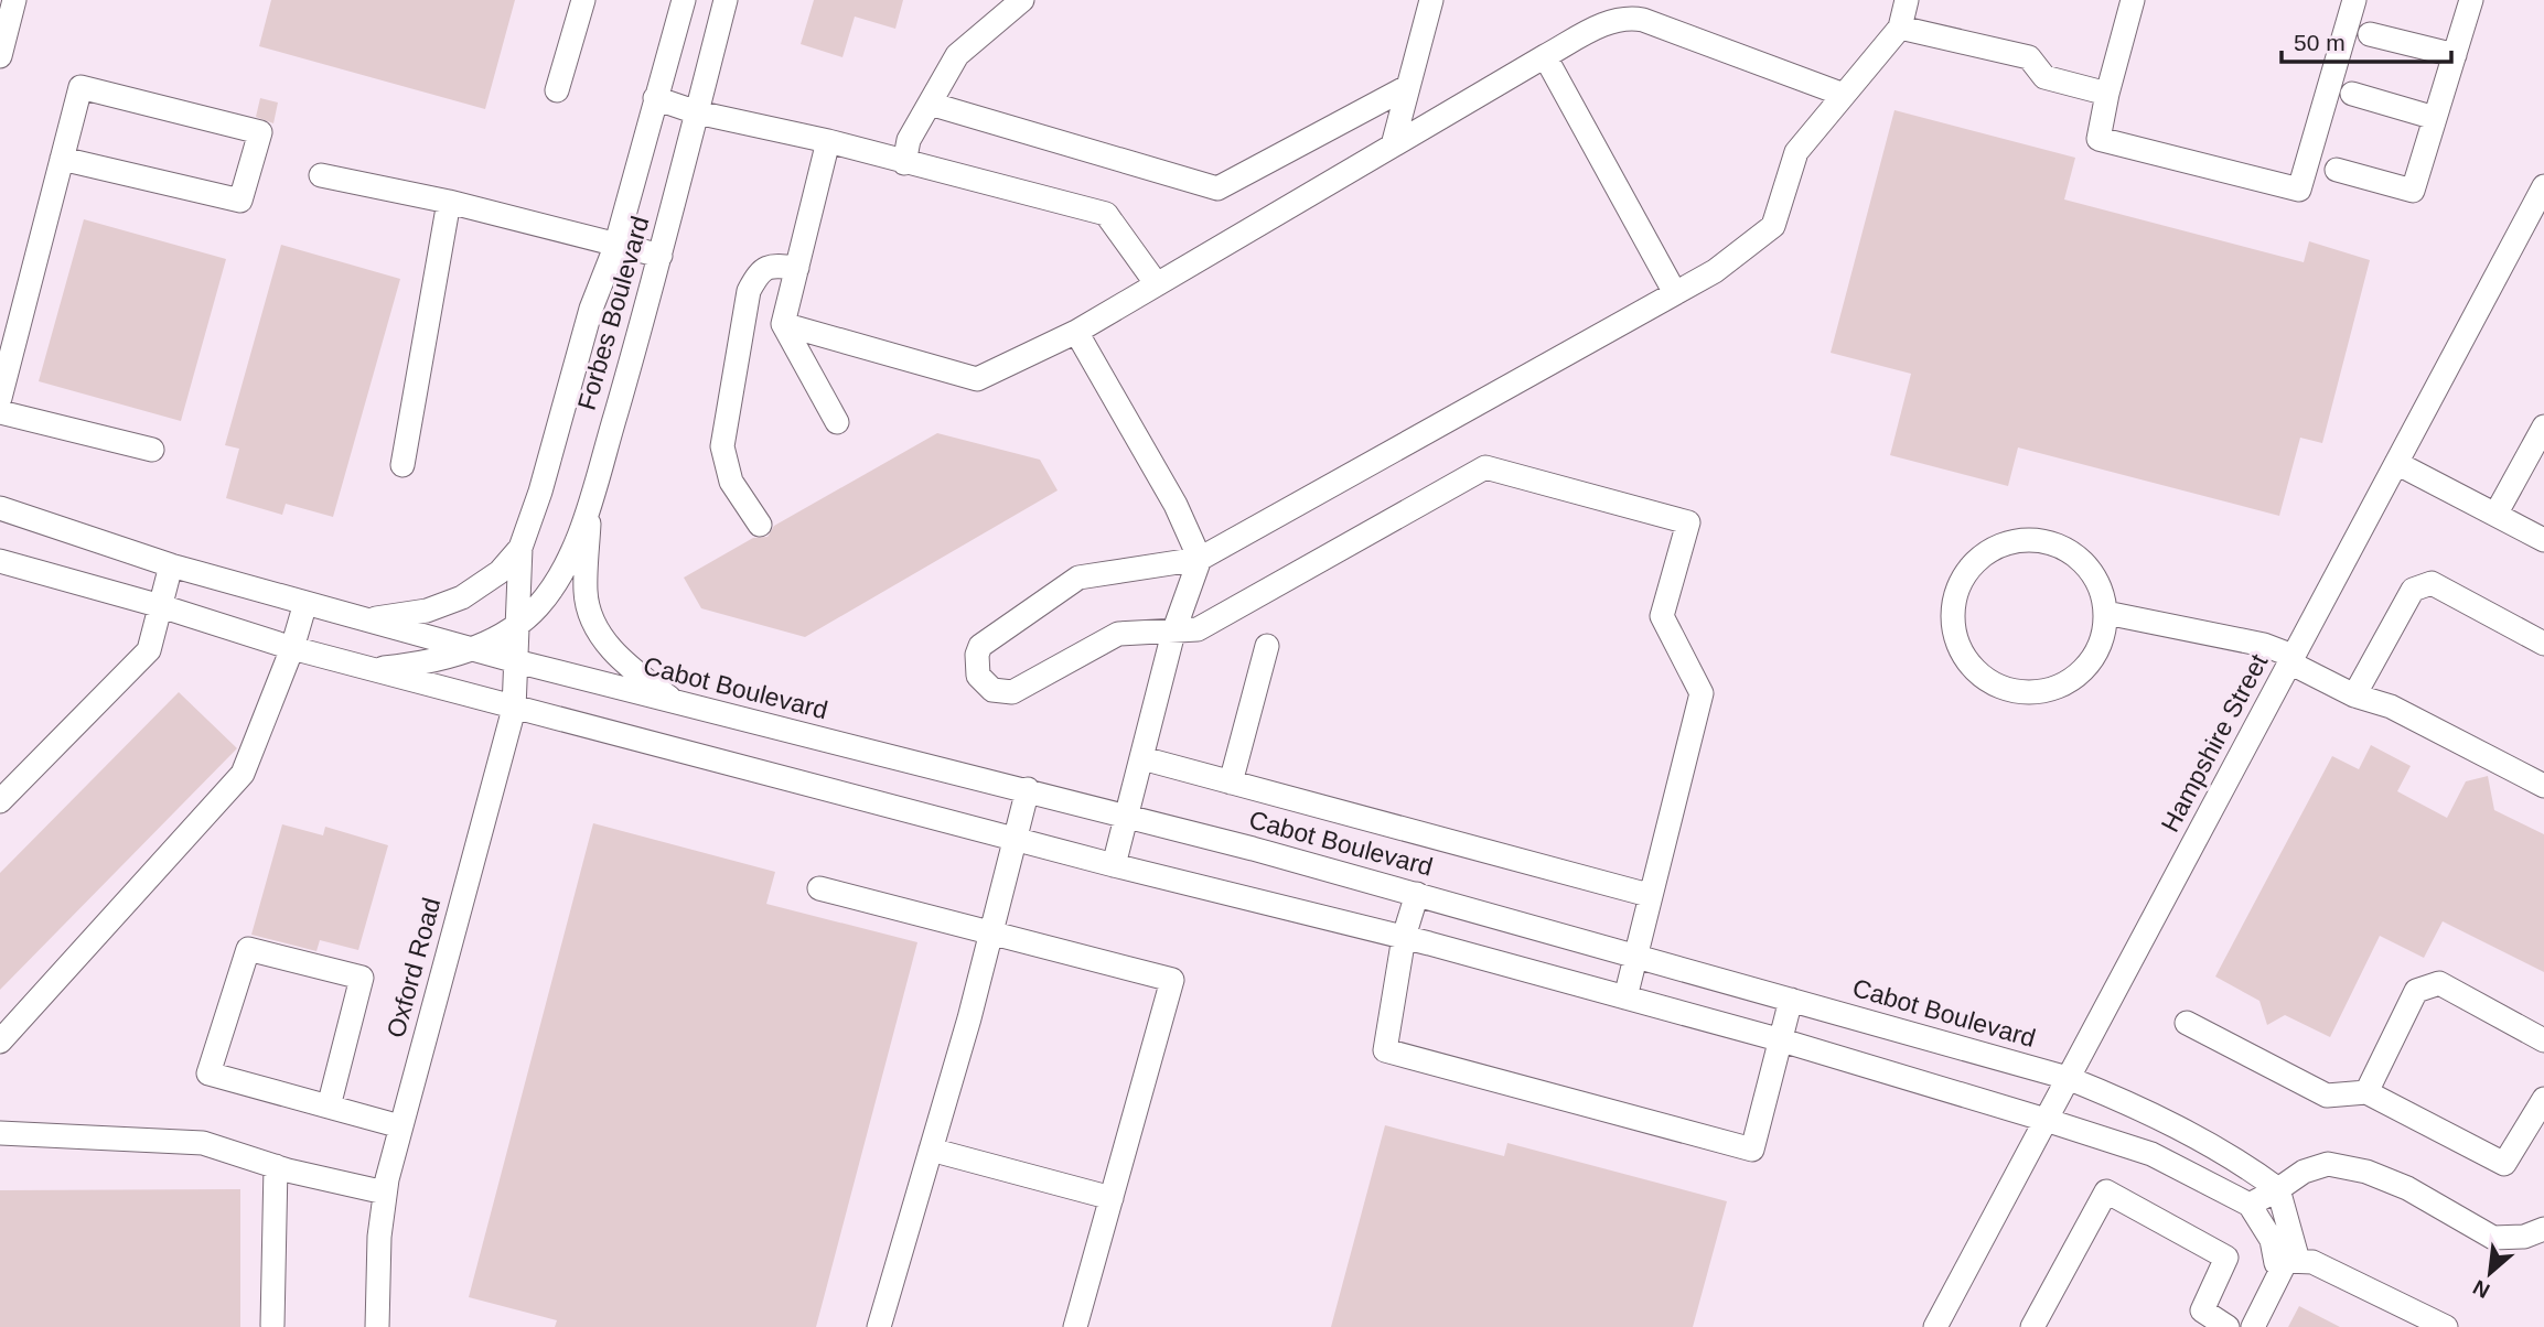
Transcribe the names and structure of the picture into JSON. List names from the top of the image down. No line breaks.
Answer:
{"streets":{"street":["Forbes Boulevard","Cabot Boulevard","Hampshire Street","Oxford Road"]},"crossings":[["Forbes Boulevard","Cabot Boulevard"],["Forbes Boulevard","Oxford Road"],["Cabot Boulevard","Hampshire Street"],["Cabot Boulevard","Oxford Road"]],"scale_bar":"50 m","north":"bottom left"}
